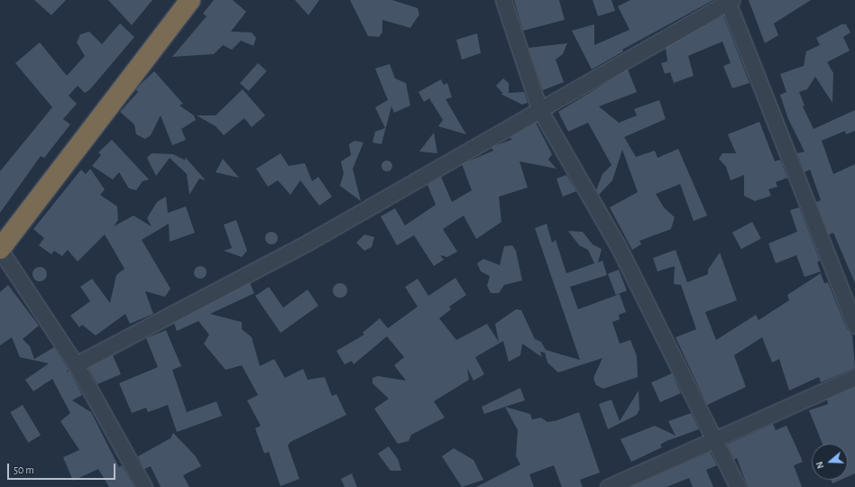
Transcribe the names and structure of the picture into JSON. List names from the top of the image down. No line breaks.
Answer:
{"scale_bar":"50 m","north":"left"}
